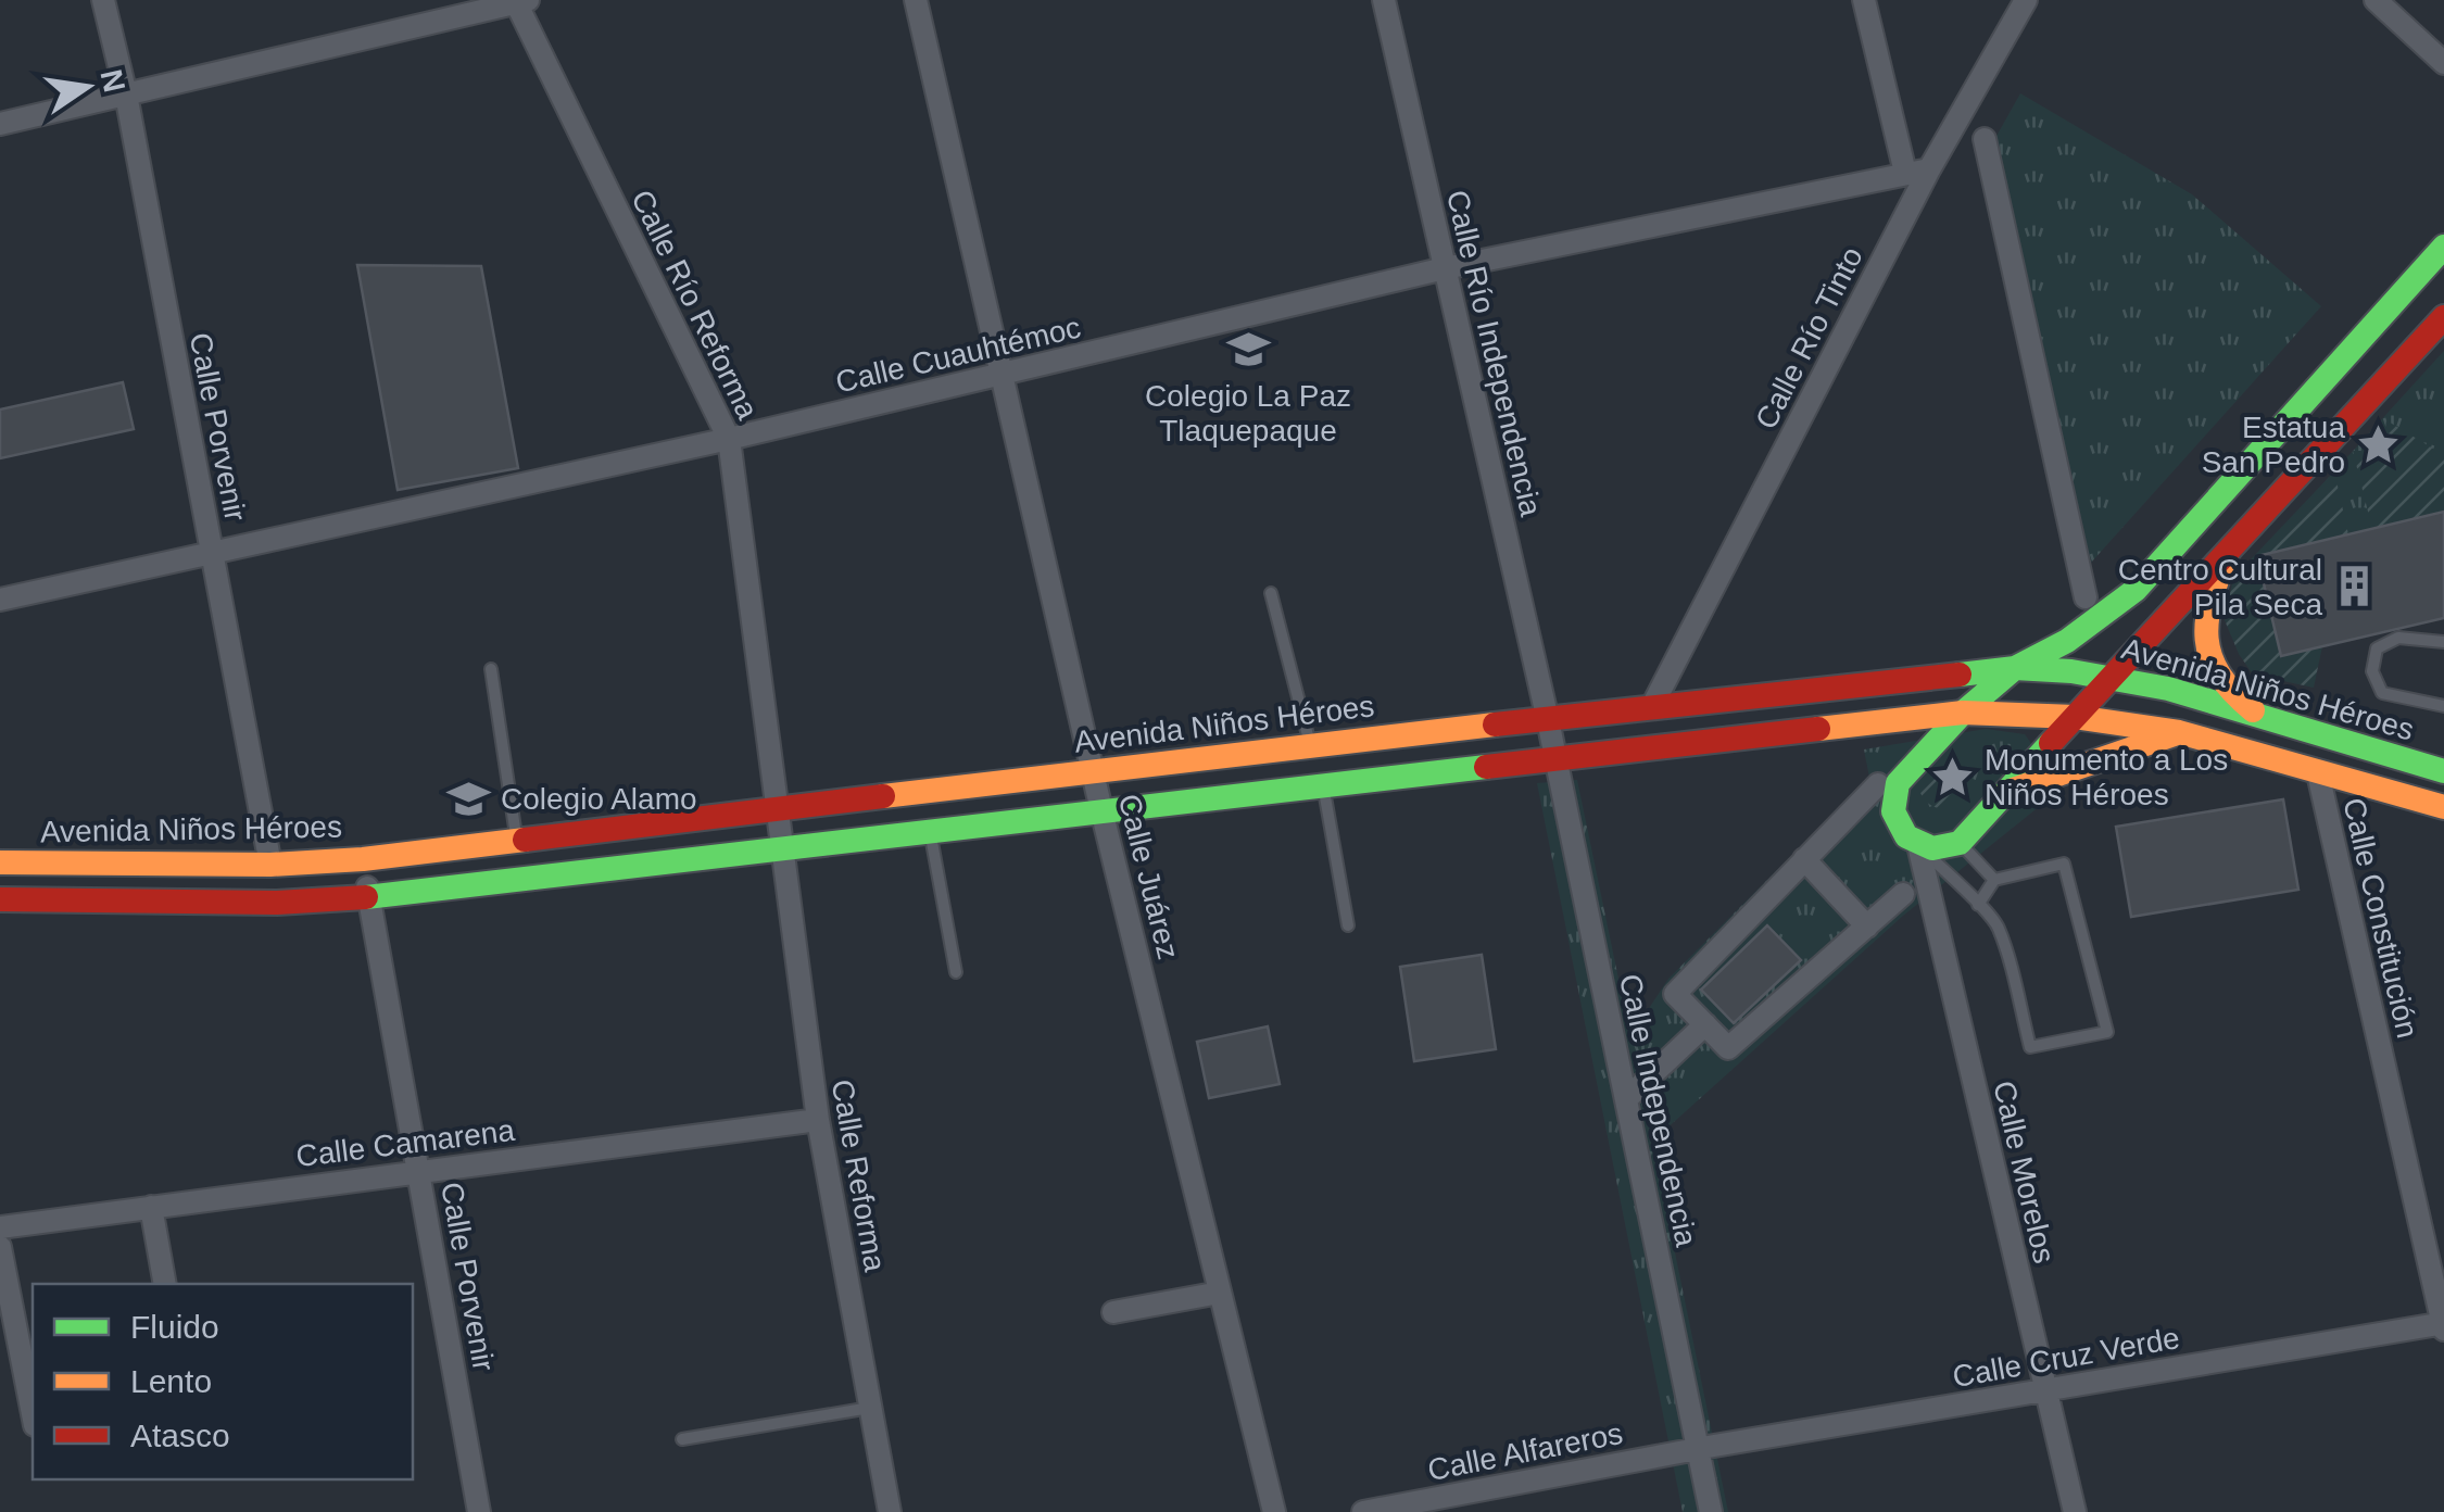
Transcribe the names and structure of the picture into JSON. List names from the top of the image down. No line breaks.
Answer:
{"streets":{"main road":["Avenida Niños Héroes"],"street":["Calle Río Reforma","Calle Río Tinto","Calle Río Independencia","Calle Cuauhtémoc","Calle Porvenir","Calle Juárez","Calle Constitución","Calle Independencia","Calle Camarena","Calle Morelos","Calle Reforma","Calle Cruz Verde","Calle Alfareros"]},"crossings":[["Calle Río Reforma","Calle Cuauhtémoc"],["Calle Río Reforma","Avenida Niños Héroes"],["Calle Río Reforma","Calle Reforma"],["Calle Río Tinto","Calle Cuauhtémoc"],["Calle Río Tinto","Avenida Niños Héroes"],["Calle Río Independencia","Calle Cuauhtémoc"],["Calle Río Independencia","Avenida Niños Héroes"],["Calle Río Independencia","Calle Independencia"],["Calle Cuauhtémoc","Calle Porvenir"],["Calle Cuauhtémoc","Calle Juárez"],["Calle Porvenir","Avenida Niños Héroes"],["Calle Porvenir","Calle Camarena"],["Avenida Niños Héroes","Calle Juárez"],["Avenida Niños Héroes","Calle Independencia"],["Calle Constitución","Calle Cruz Verde"],["Calle Independencia","Calle Cruz Verde"],["Calle Independencia","Calle Alfareros"],["Calle Camarena","Calle Reforma"],["Calle Morelos","Calle Cruz Verde"],["Calle Cruz Verde","Calle Alfareros"]],"places":{"school or university":["Colegio La Paz Tlaquepaque","Colegio Alamo"],"place":["Estatua San Pedro","Monumento a Los Niños Héroes"],"building":["Centro Cultural Pila Seca"]},"legend":["Fluido","Lento","Atasco"],"north":"right"}
